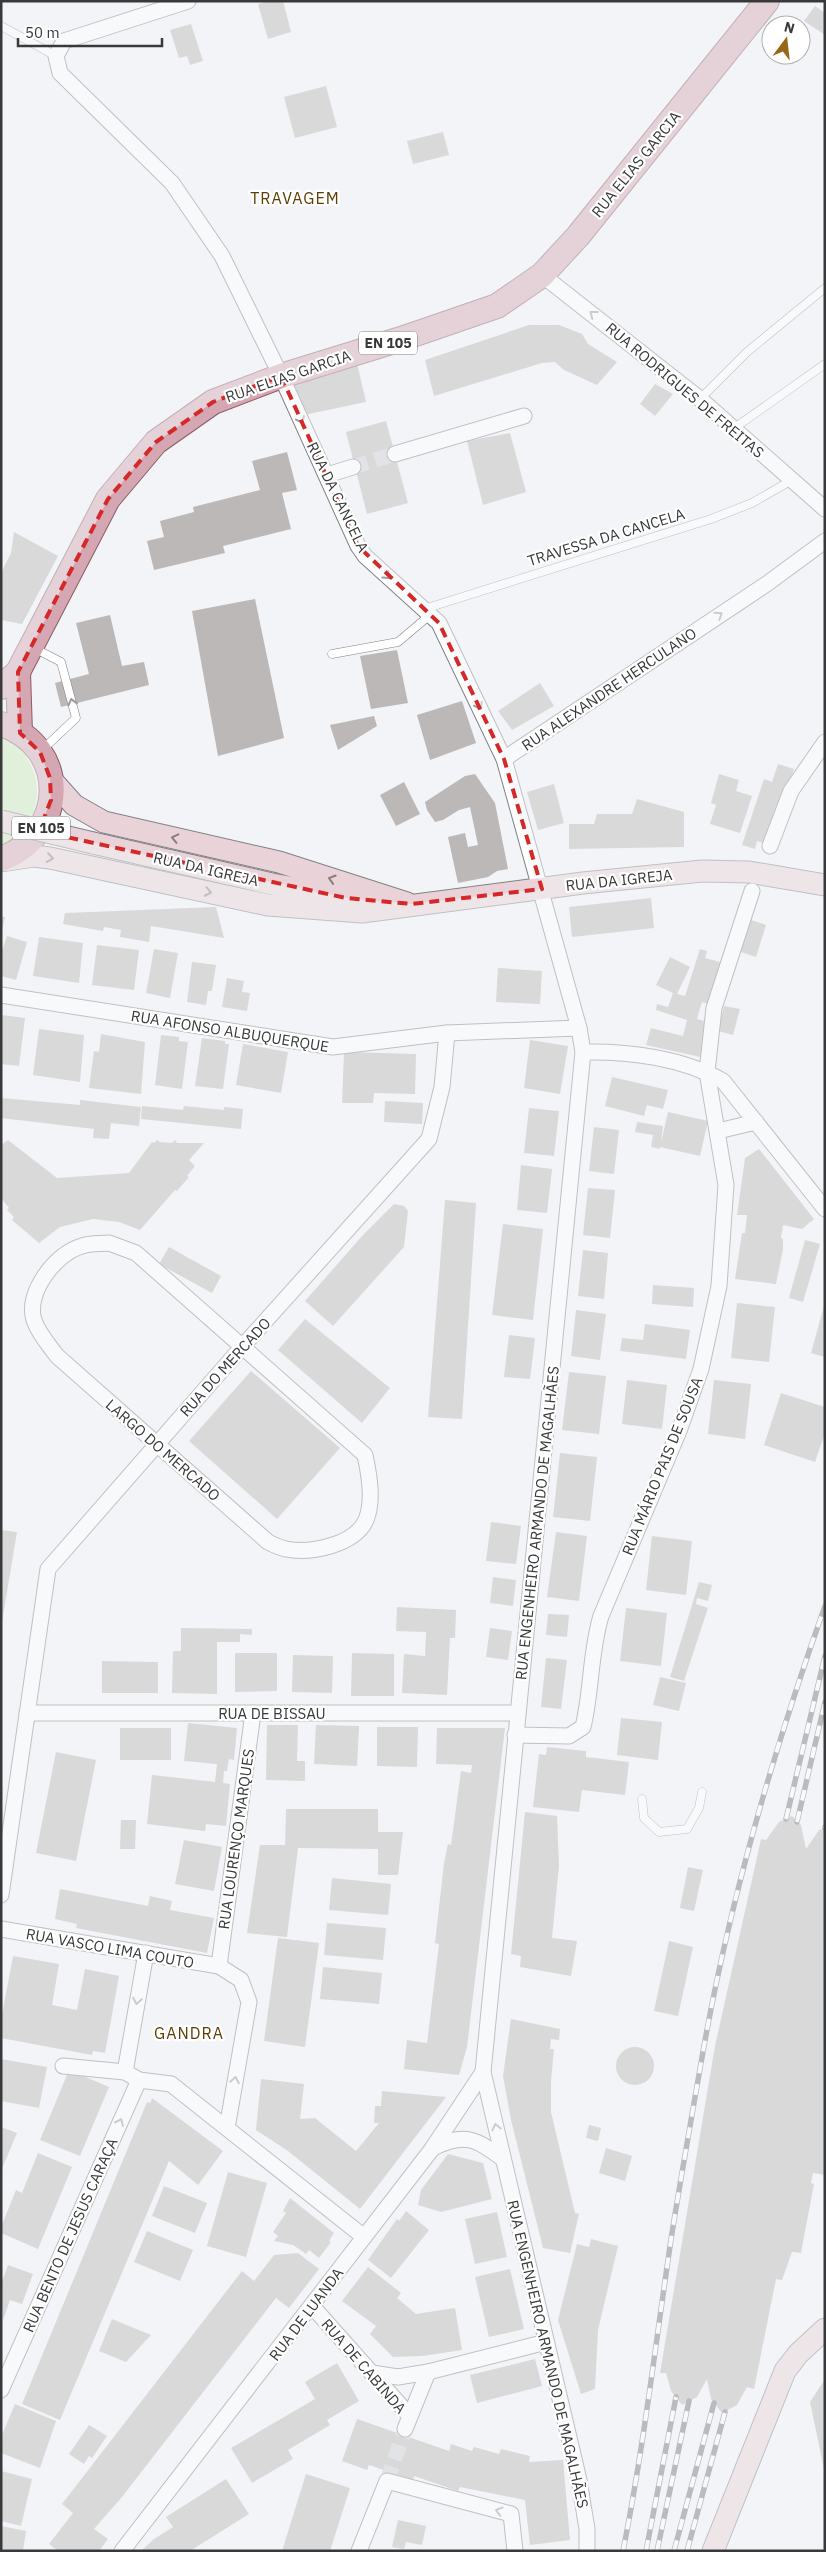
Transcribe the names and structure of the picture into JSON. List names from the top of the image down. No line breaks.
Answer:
{"streets":{"main road":["RUA ELIAS GARCIA","EN 105","RUA DA IGREJA"],"street":["RUA RODRIGUES DE FREITAS","RUA DA CANCELA","RUA ALEXANDRE HERCULANO","RUA AFONSO ALBUQUERQUE","RUA DO MERCADO","LARGO DO MERCADO","RUA MÁRIO PAIS DE SOUSA","RUA ENGENHEIRO ARMANDO DE MAGALHÃES","RUA DE BISSAU","RUA LOURENÇO MARQUES","RUA VASCO LIMA COUTO","RUA BENTO DE JESUS CARAÇA","RUA DE LUANDA","RUA DE CABINDA"],"lane":["TRAVESSA DA CANCELA"]},"crossings":[["RUA ELIAS GARCIA","EN 105"],["RUA ELIAS GARCIA","RUA RODRIGUES DE FREITAS"],["RUA ELIAS GARCIA","RUA DA CANCELA"],["EN 105","RUA DA IGREJA"],["RUA RODRIGUES DE FREITAS","TRAVESSA DA CANCELA"],["RUA DA CANCELA","TRAVESSA DA CANCELA"],["RUA DA CANCELA","RUA ALEXANDRE HERCULANO"],["RUA DA IGREJA","RUA ENGENHEIRO ARMANDO DE MAGALHÃES"],["RUA AFONSO ALBUQUERQUE","RUA DO MERCADO"],["RUA AFONSO ALBUQUERQUE","RUA ENGENHEIRO ARMANDO DE MAGALHÃES"],["RUA DO MERCADO","LARGO DO MERCADO"],["RUA DO MERCADO","RUA DE BISSAU"],["RUA MÁRIO PAIS DE SOUSA","RUA ENGENHEIRO ARMANDO DE MAGALHÃES"],["RUA ENGENHEIRO ARMANDO DE MAGALHÃES","RUA DE BISSAU"],["RUA ENGENHEIRO ARMANDO DE MAGALHÃES","RUA DE LUANDA"],["RUA DE BISSAU","RUA LOURENÇO MARQUES"],["RUA LOURENÇO MARQUES","RUA VASCO LIMA COUTO"],["RUA DE LUANDA","RUA DE CABINDA"]],"one_way":["RUA RODRIGUES DE FREITAS","RUA DA CANCELA","RUA ALEXANDRE HERCULANO","RUA BENTO DE JESUS CARAÇA"],"districts":["TRAVAGEM","GANDRA"],"scale_bar":"50 m","north":"top"}
